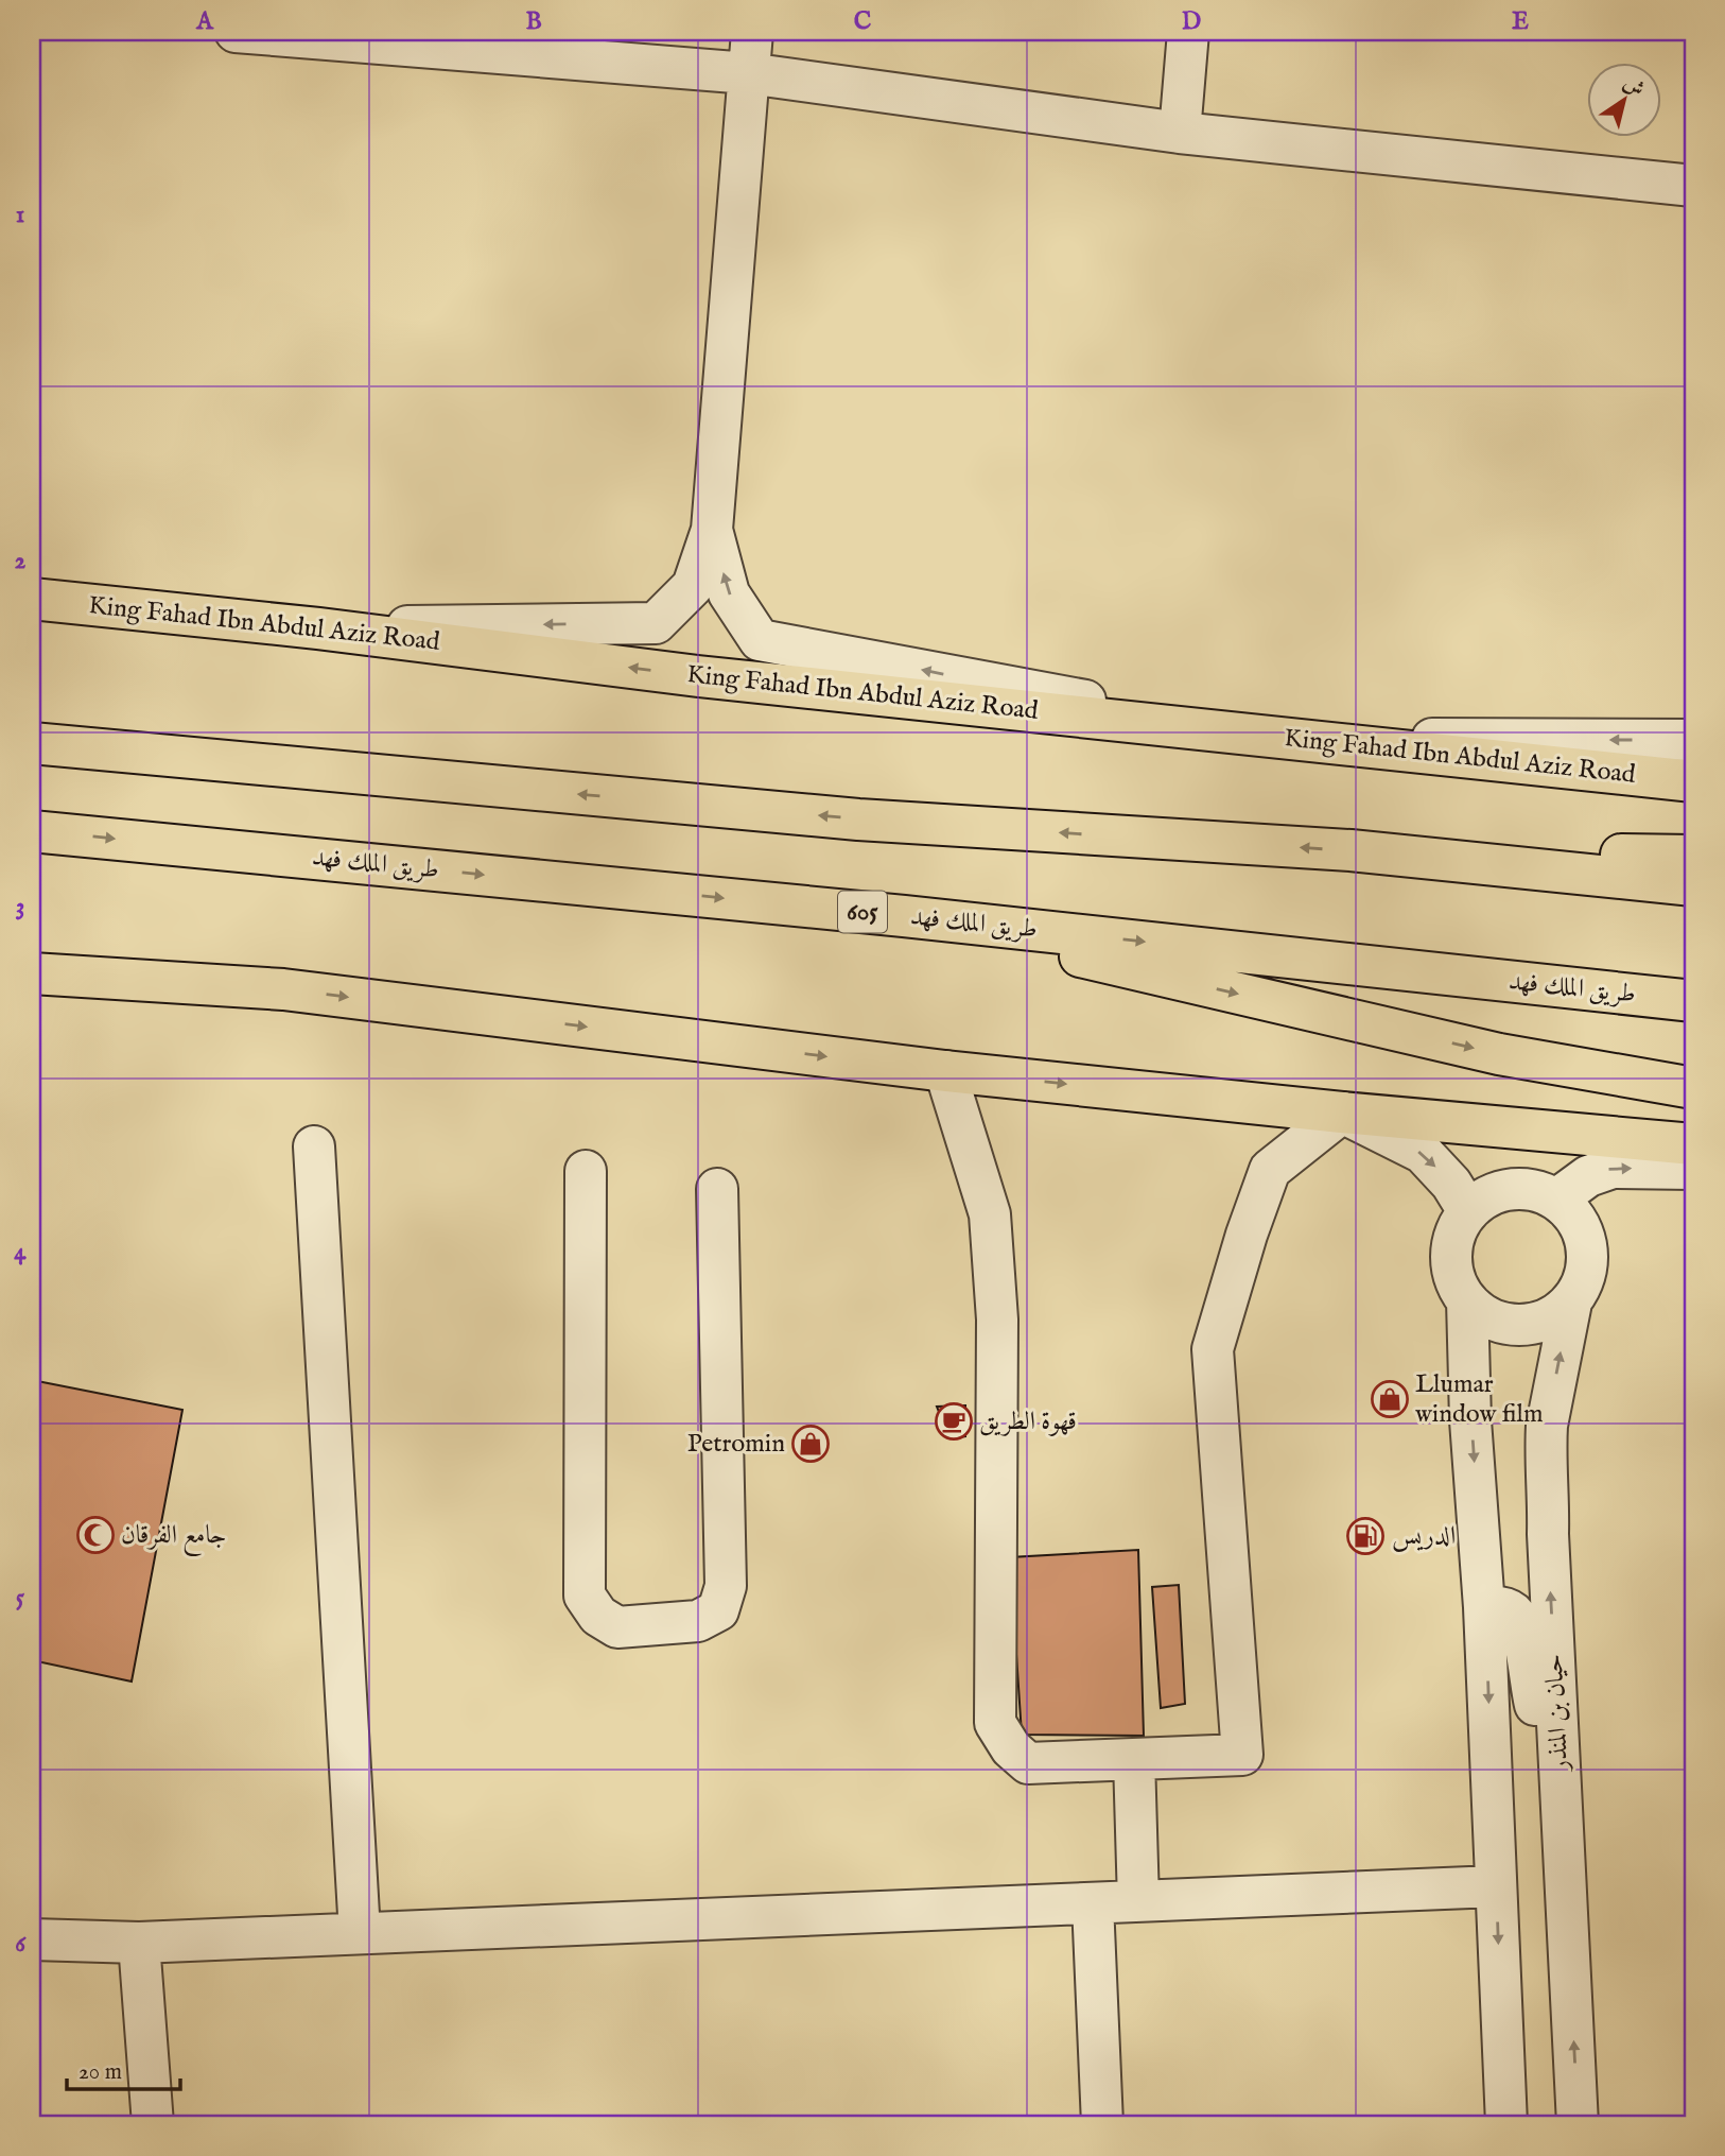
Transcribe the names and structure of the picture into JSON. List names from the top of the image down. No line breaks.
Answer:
{"streets":{"main road":["King Fahad Ibn Abdul Aziz Road","طريق الملك فهد","605"],"street":["حيان بن المنذر"]},"places":{"shop":["Llumar window film","Petromin"],"cafe":["قهوة الطريق"],"mosque":["جامع الفرقان"],"fuel station":["الدريس"]},"scale_bar":"20 m","north":"top right","grid":{"columns":["A","B","C","D","E"],"rows":["1","2","3","4","5","6"]}}
